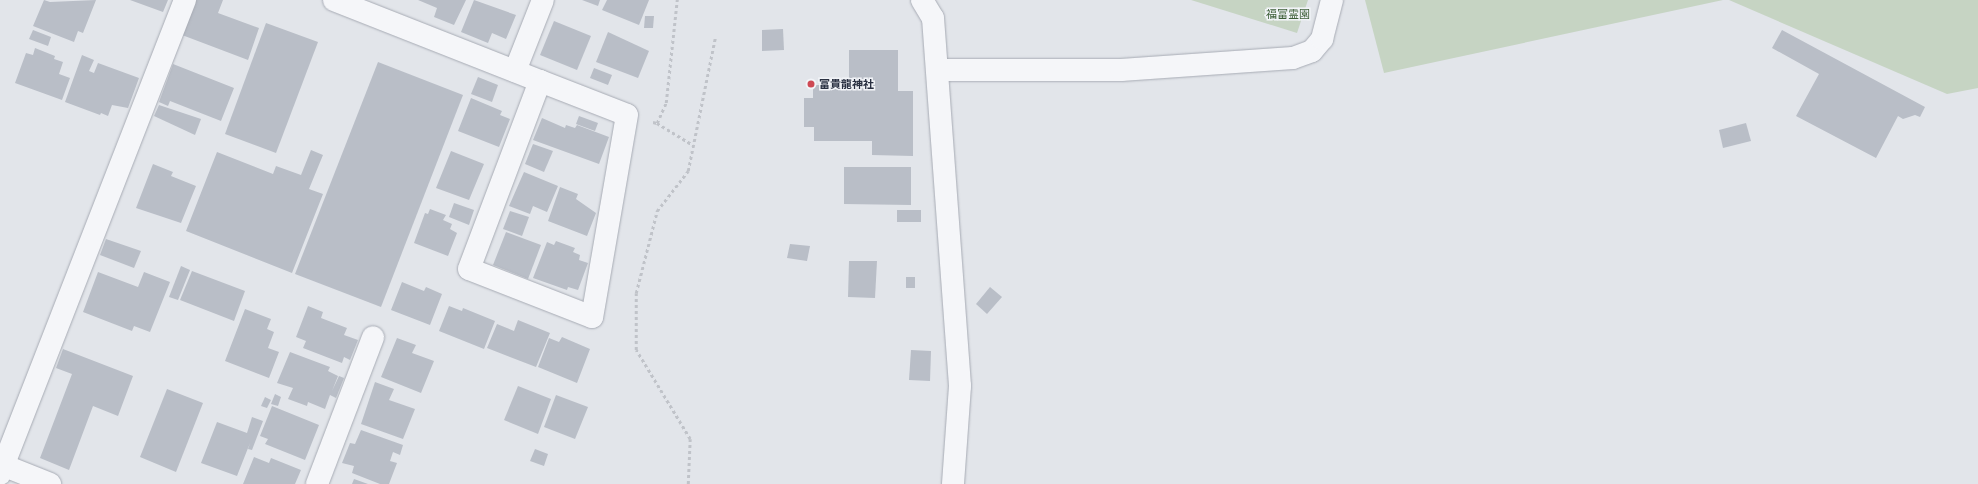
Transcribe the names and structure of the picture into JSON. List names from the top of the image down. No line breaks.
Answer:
{"parks":["福富霊園"],"places":["富貴龍神社"]}
